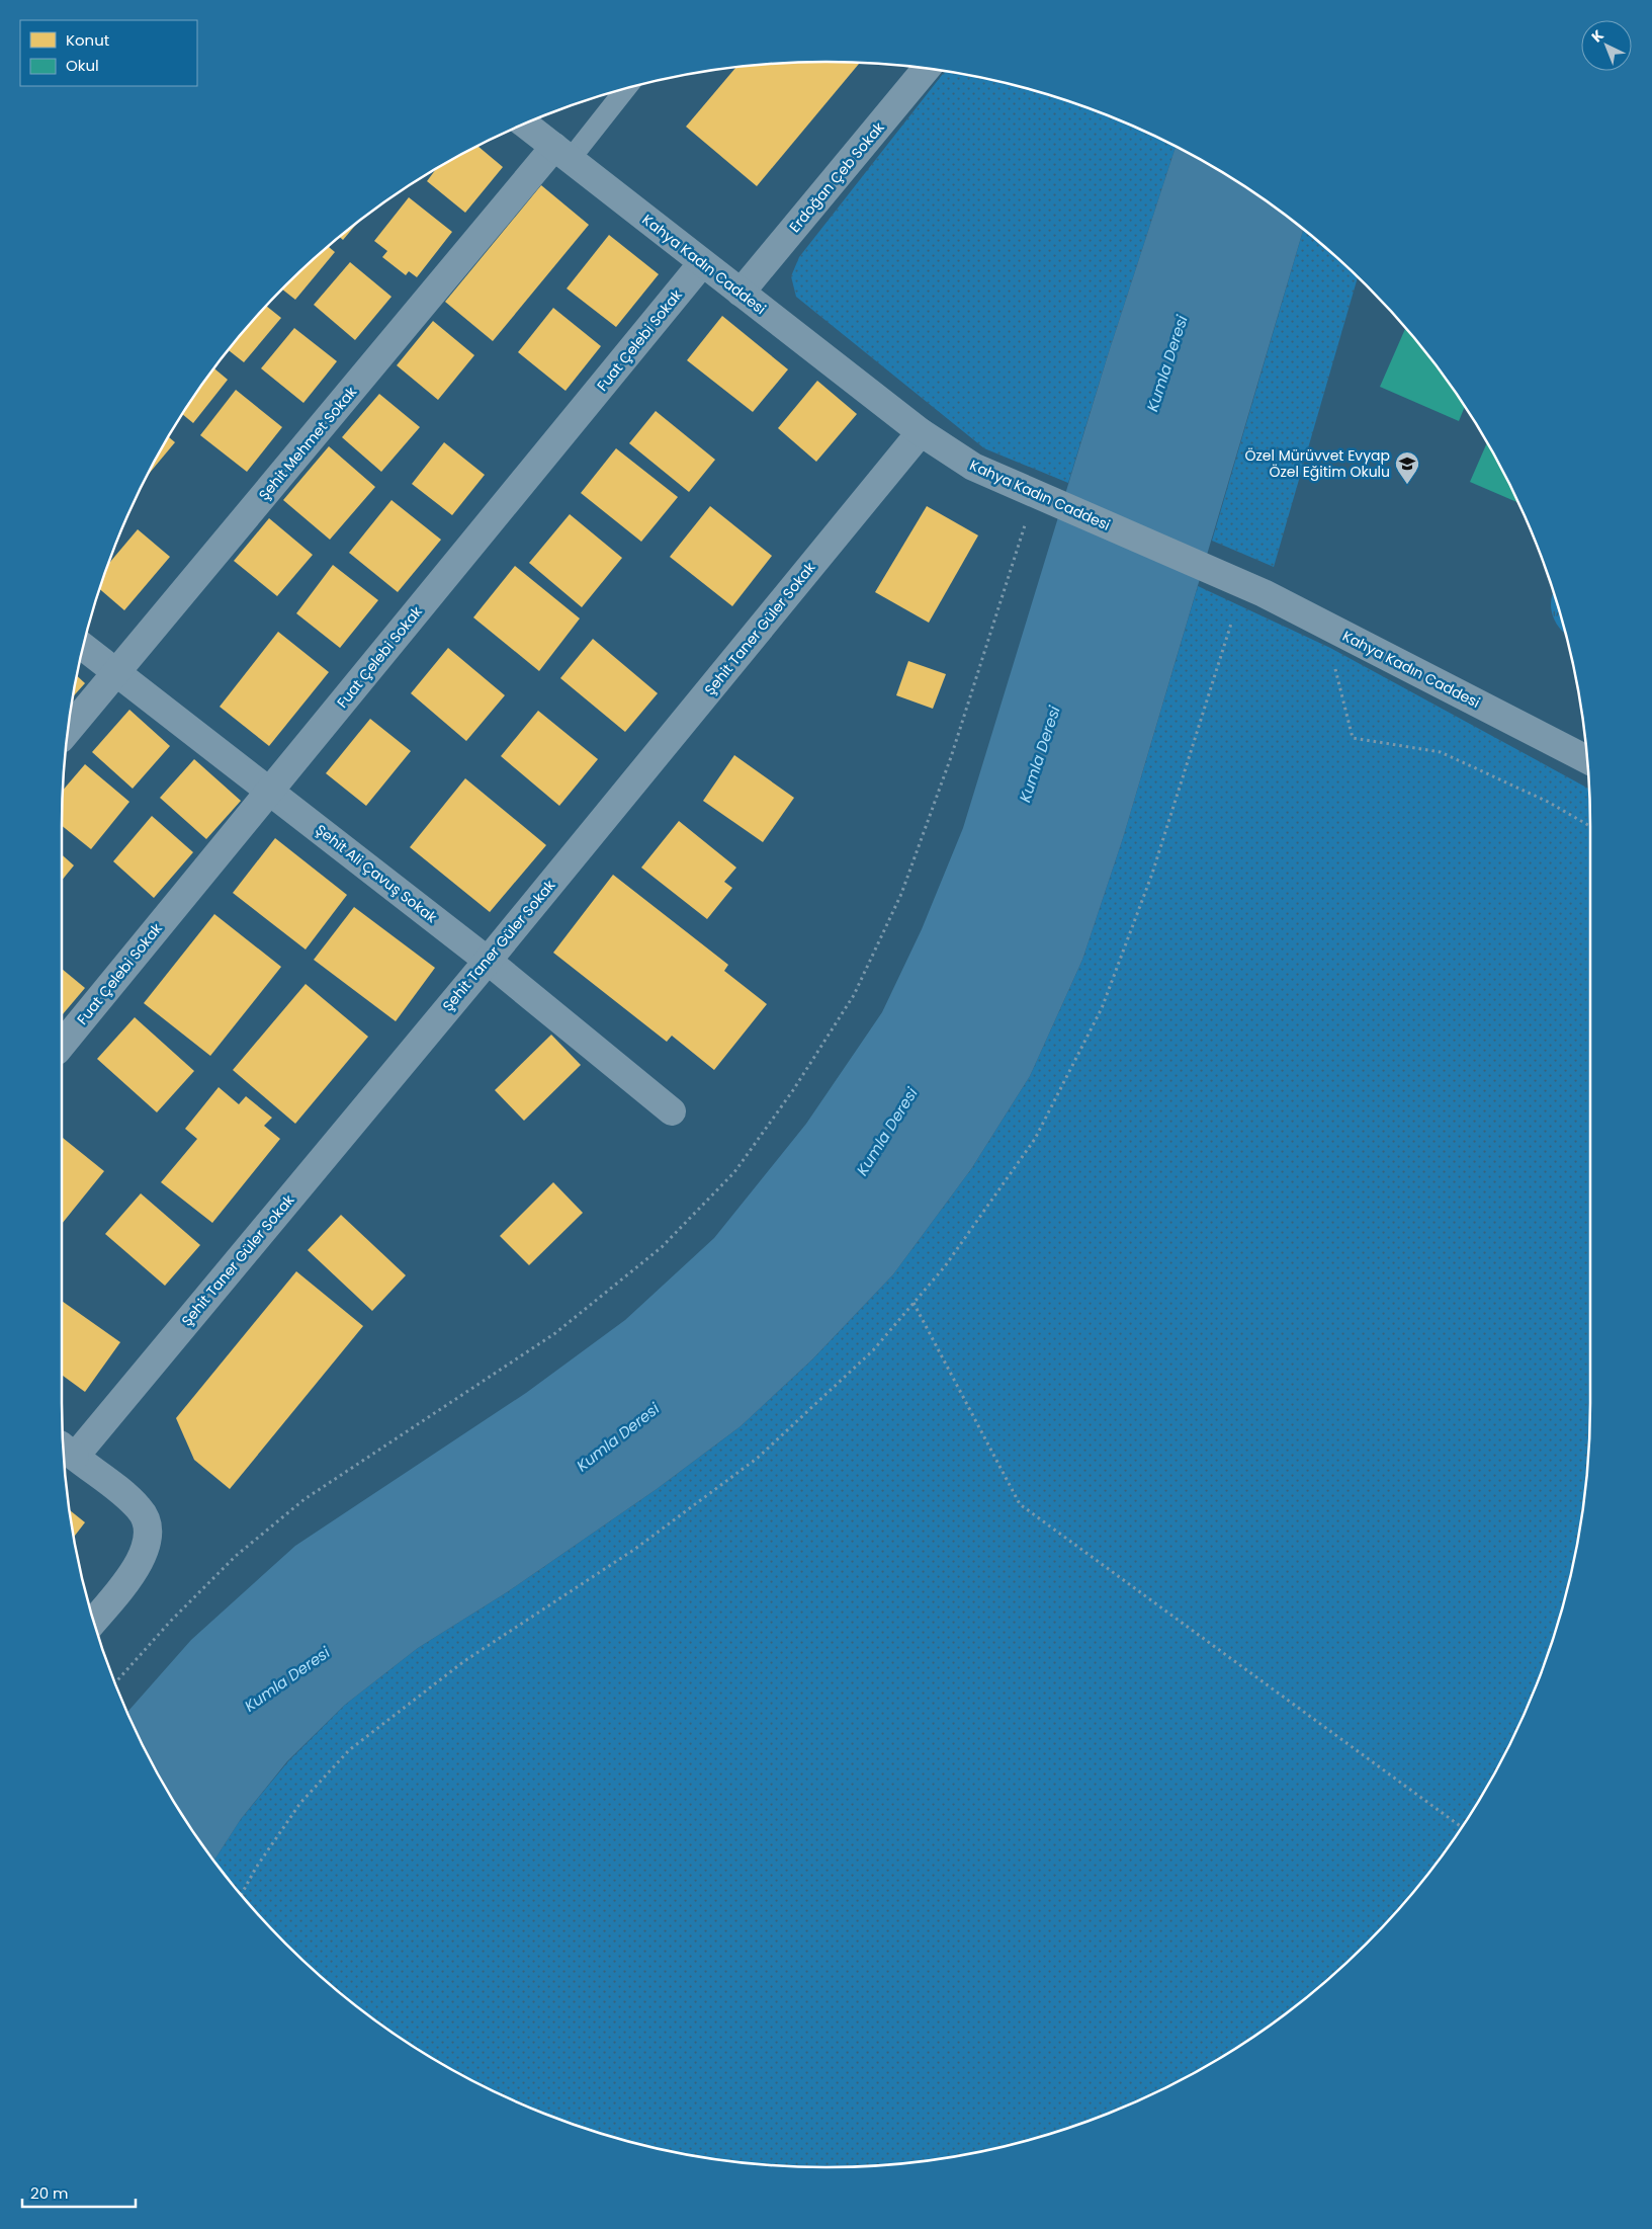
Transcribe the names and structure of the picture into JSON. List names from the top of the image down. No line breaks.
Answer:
{"streets":{"street":["Erdoğan Çeb Sokak","Kahya Kadın Caddesi","Fuat Çelebi Sokak","Şehit Mehmet Sokak","Şehit Taner Güler Sokak","Şehit Ali Çavuş Sokak"]},"crossings":[["Erdoğan Çeb Sokak","Kahya Kadın Caddesi"],["Kahya Kadın Caddesi","Fuat Çelebi Sokak"],["Kahya Kadın Caddesi","Şehit Mehmet Sokak"],["Kahya Kadın Caddesi","Şehit Taner Güler Sokak"],["Fuat Çelebi Sokak","Şehit Ali Çavuş Sokak"],["Şehit Mehmet Sokak","Şehit Ali Çavuş Sokak"],["Şehit Taner Güler Sokak","Şehit Ali Çavuş Sokak"]],"water":["Kumla Deresi"],"places":{"school or university":["Özel Mürüvvet Evyap Özel Eğitim Okulu"]},"legend":["Konut","Okul"],"scale_bar":"20 m","north":"top left"}
